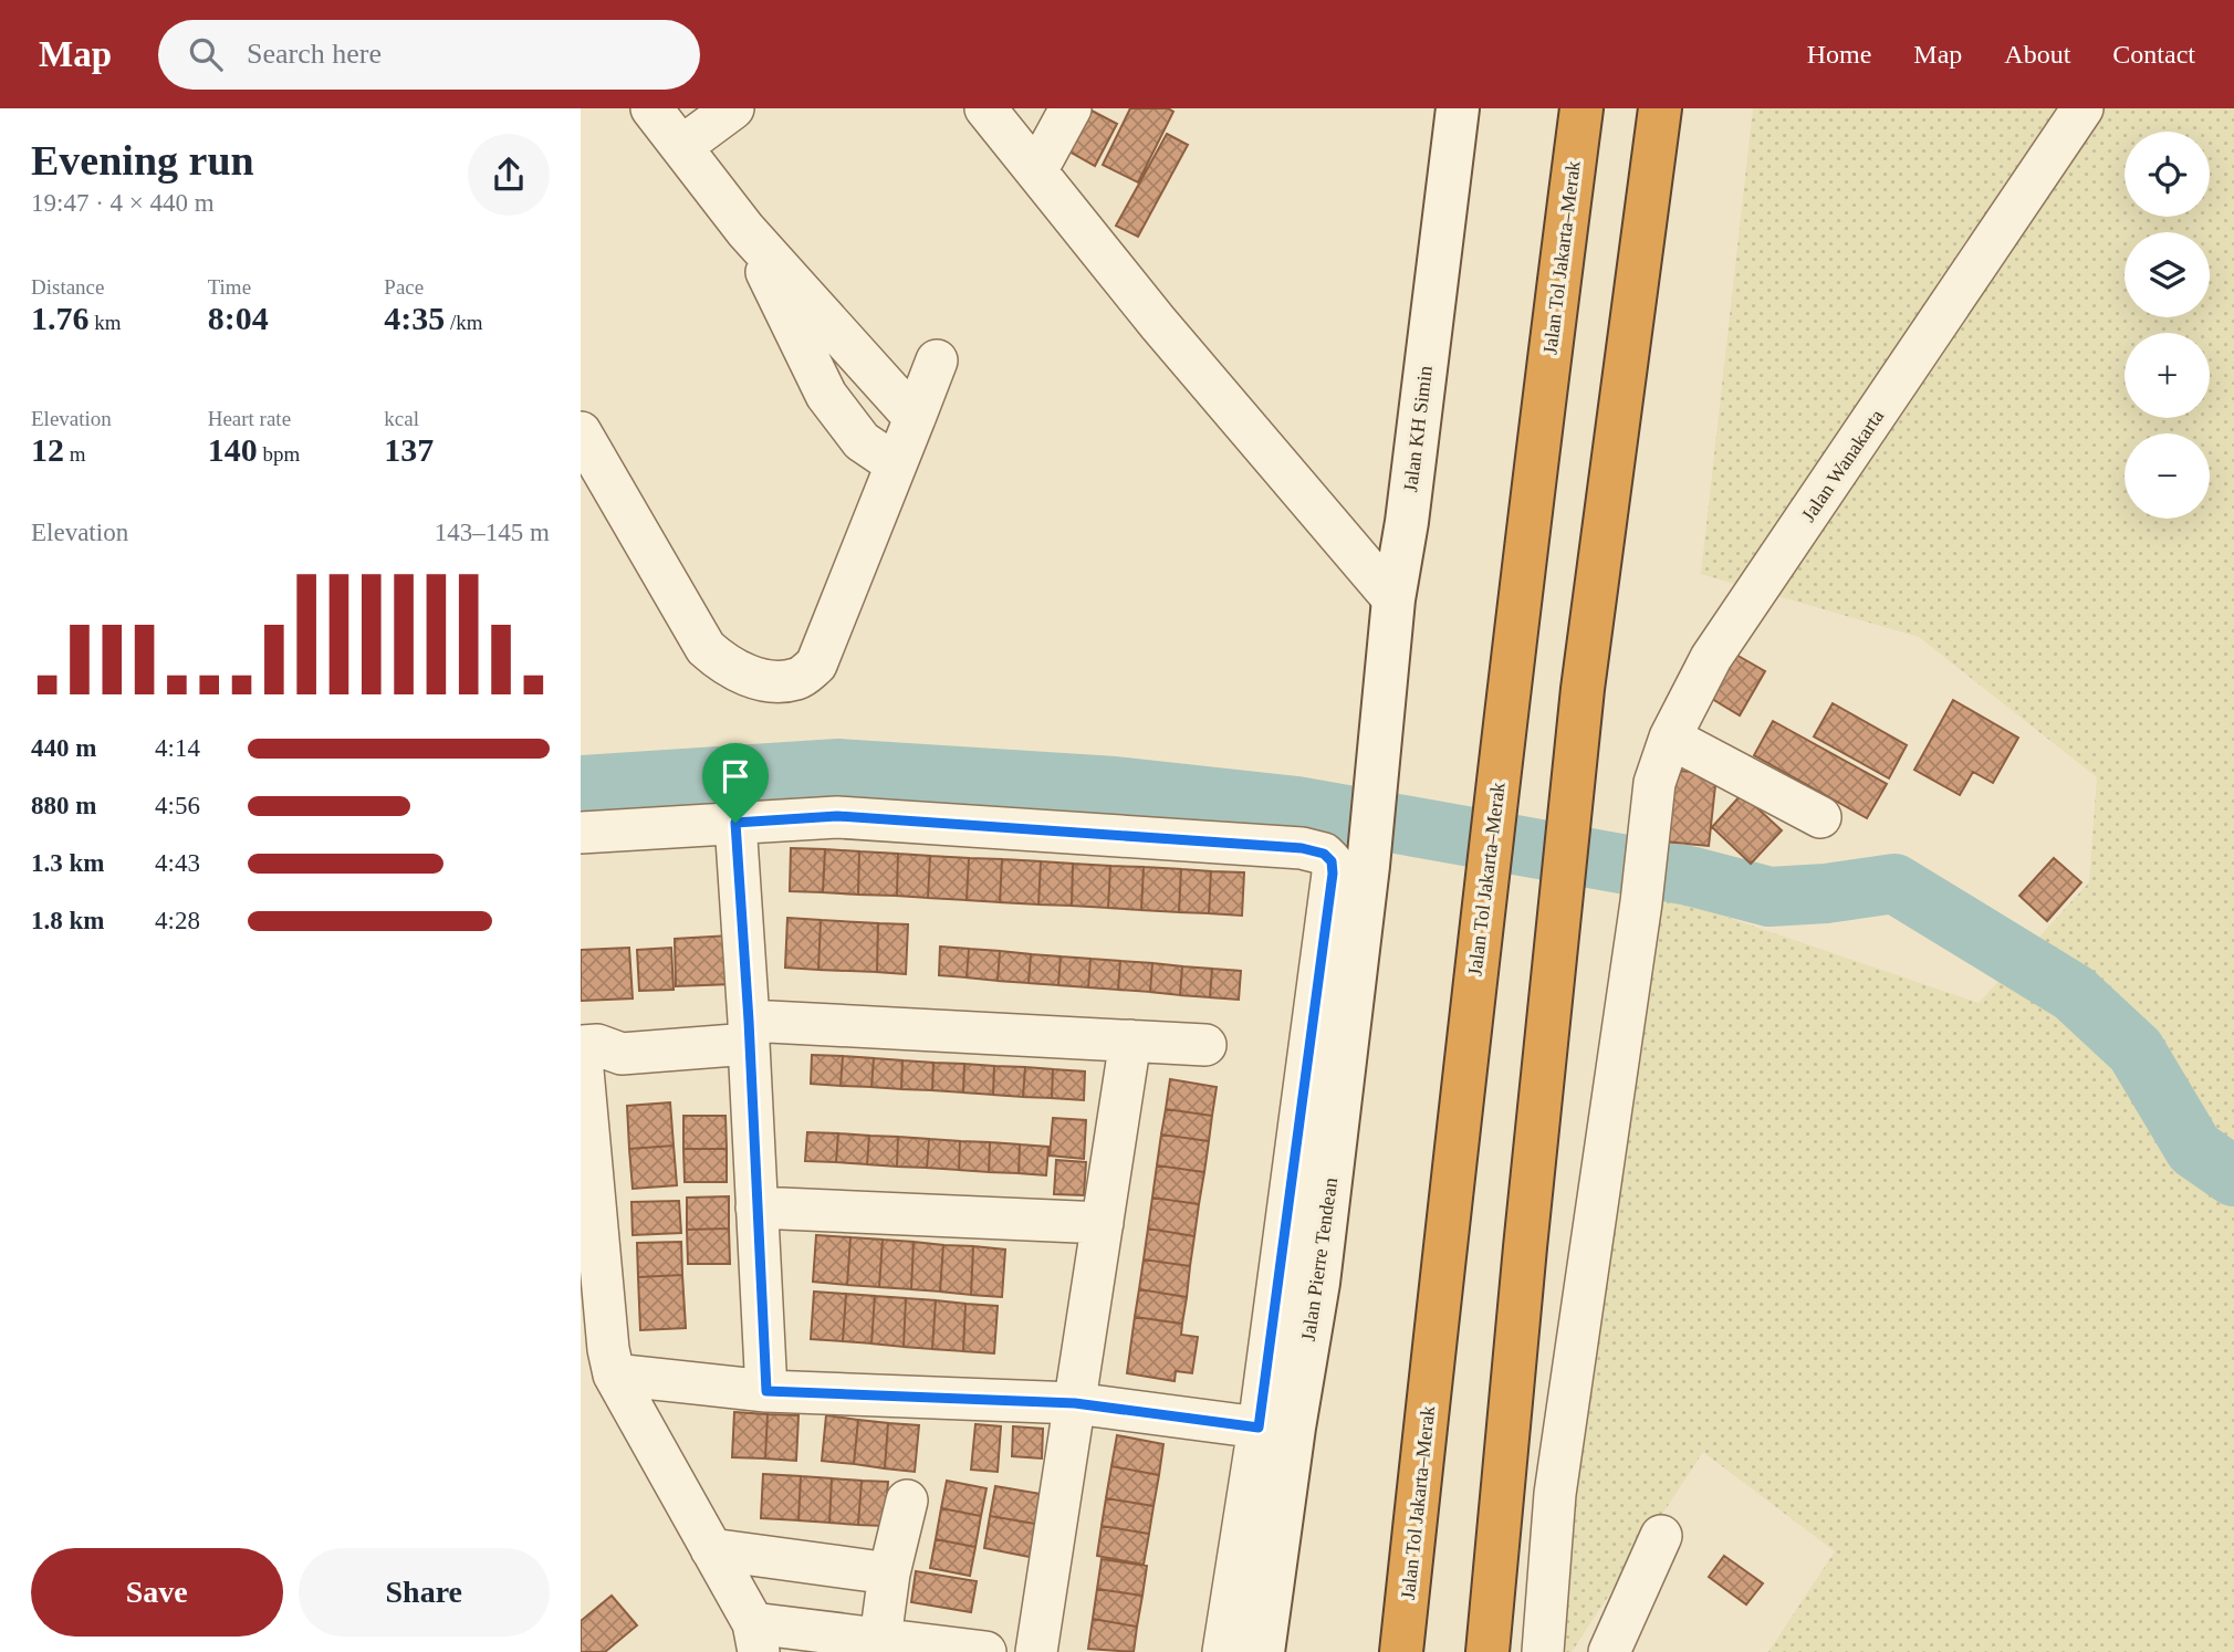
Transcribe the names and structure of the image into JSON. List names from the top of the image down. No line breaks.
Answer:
{"streets":{"highway":["Jalan Tol Jakarta–Merak"],"street":["Jalan KH Simin","Jalan Wanakarta","Jalan Pierre Tendean"]},"crossings":[["Jalan KH Simin","Jalan Pierre Tendean"]],"page":{"header":"Map","search":"Search here","nav":["Home","Map","About","Contact"],"heading":["Evening run","19:47 · 4 × 440 m"],"map_buttons":["+","−"],"stats":[["Distance","1.76 km"],["Time","8:04"],["Pace","4:35 /km"],["Elevation","12 m"],["Heart rate","140 bpm"],["kcal","137"]],"chart":["Elevation","143–145 m"],"list":[{"name":"440 m","note":"4:14"},{"name":"880 m","note":"4:56"},{"name":"1.3 km","note":"4:43"},{"name":"1.8 km","note":"4:28"}],"buttons":["Save","Share"]}}
